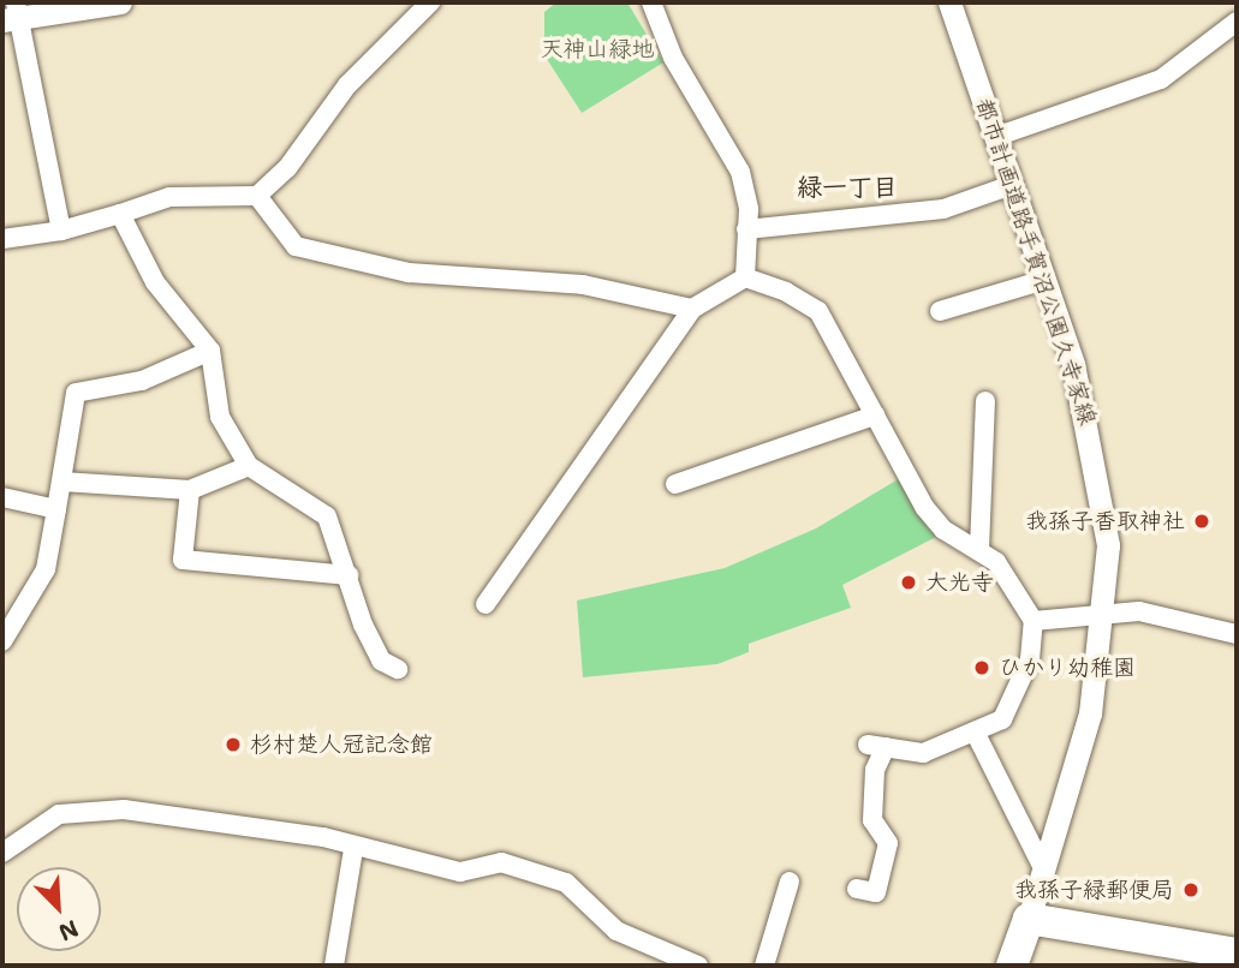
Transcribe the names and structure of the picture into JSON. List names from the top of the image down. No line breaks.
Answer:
{"streets":{"street":["都市計画道路手賀沼公園久寺家線"]},"districts":["緑一丁目"],"parks":["天神山緑地"],"places":["我孫子香取神社","大光寺","ひかり幼稚園","杉村楚人冠記念館","我孫子緑郵便局"],"north":"bottom right"}
